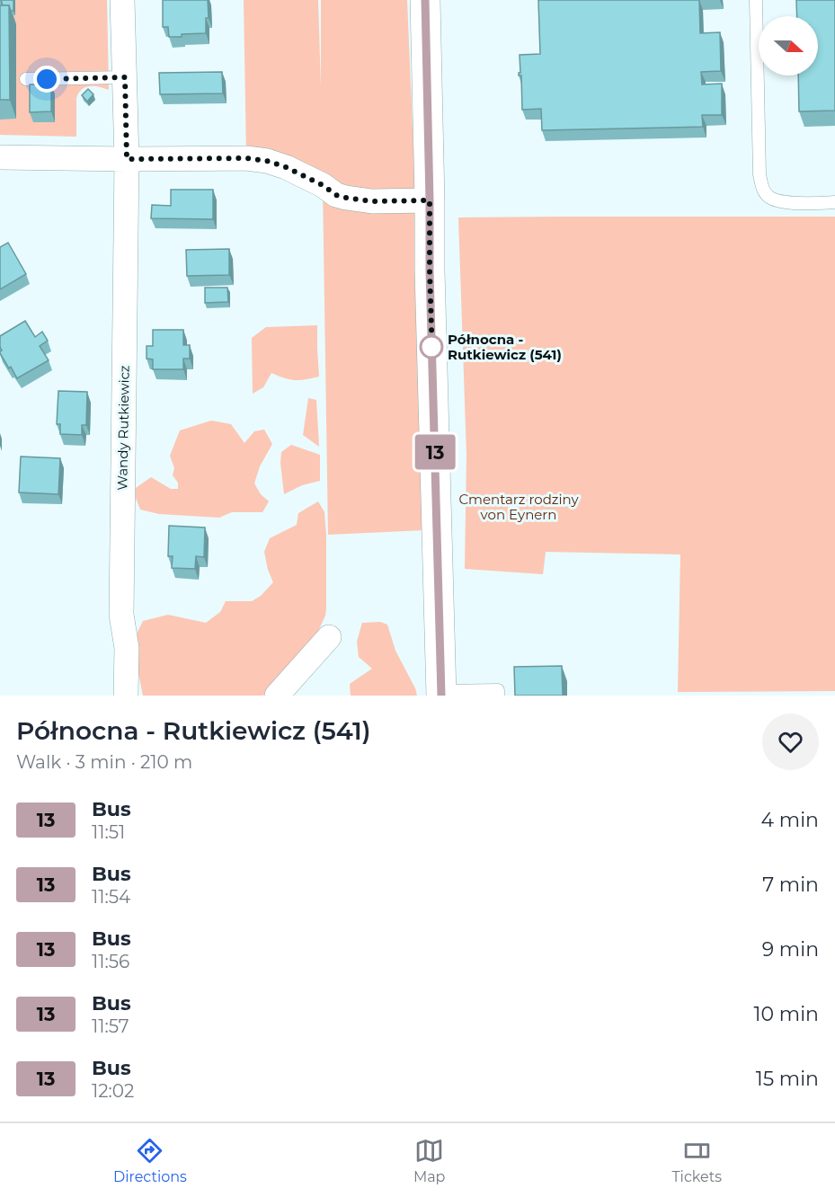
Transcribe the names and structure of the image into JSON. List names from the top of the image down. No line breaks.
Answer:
{"streets":{"street":["Wandy Rutkiewicz"]},"parks":["Cmentarz rodziny von Eynern"],"places":["Północna - Rutkiewicz (541)"],"lines":["bus line 13"],"north":"right","page":{"on_map":"13","heading":["Północna - Rutkiewicz (541)","Walk · 3 min · 210 m"],"list":[{"mark":"13","name":"Bus","note":"11:51","value":"4 min"},{"mark":"13","name":"Bus","note":"11:54","value":"7 min"},{"mark":"13","name":"Bus","note":"11:56","value":"9 min"},{"mark":"13","name":"Bus","note":"11:57","value":"10 min"},{"mark":"13","name":"Bus","note":"12:02","value":"15 min"}],"tabs":["Directions","Map","Tickets"]}}
